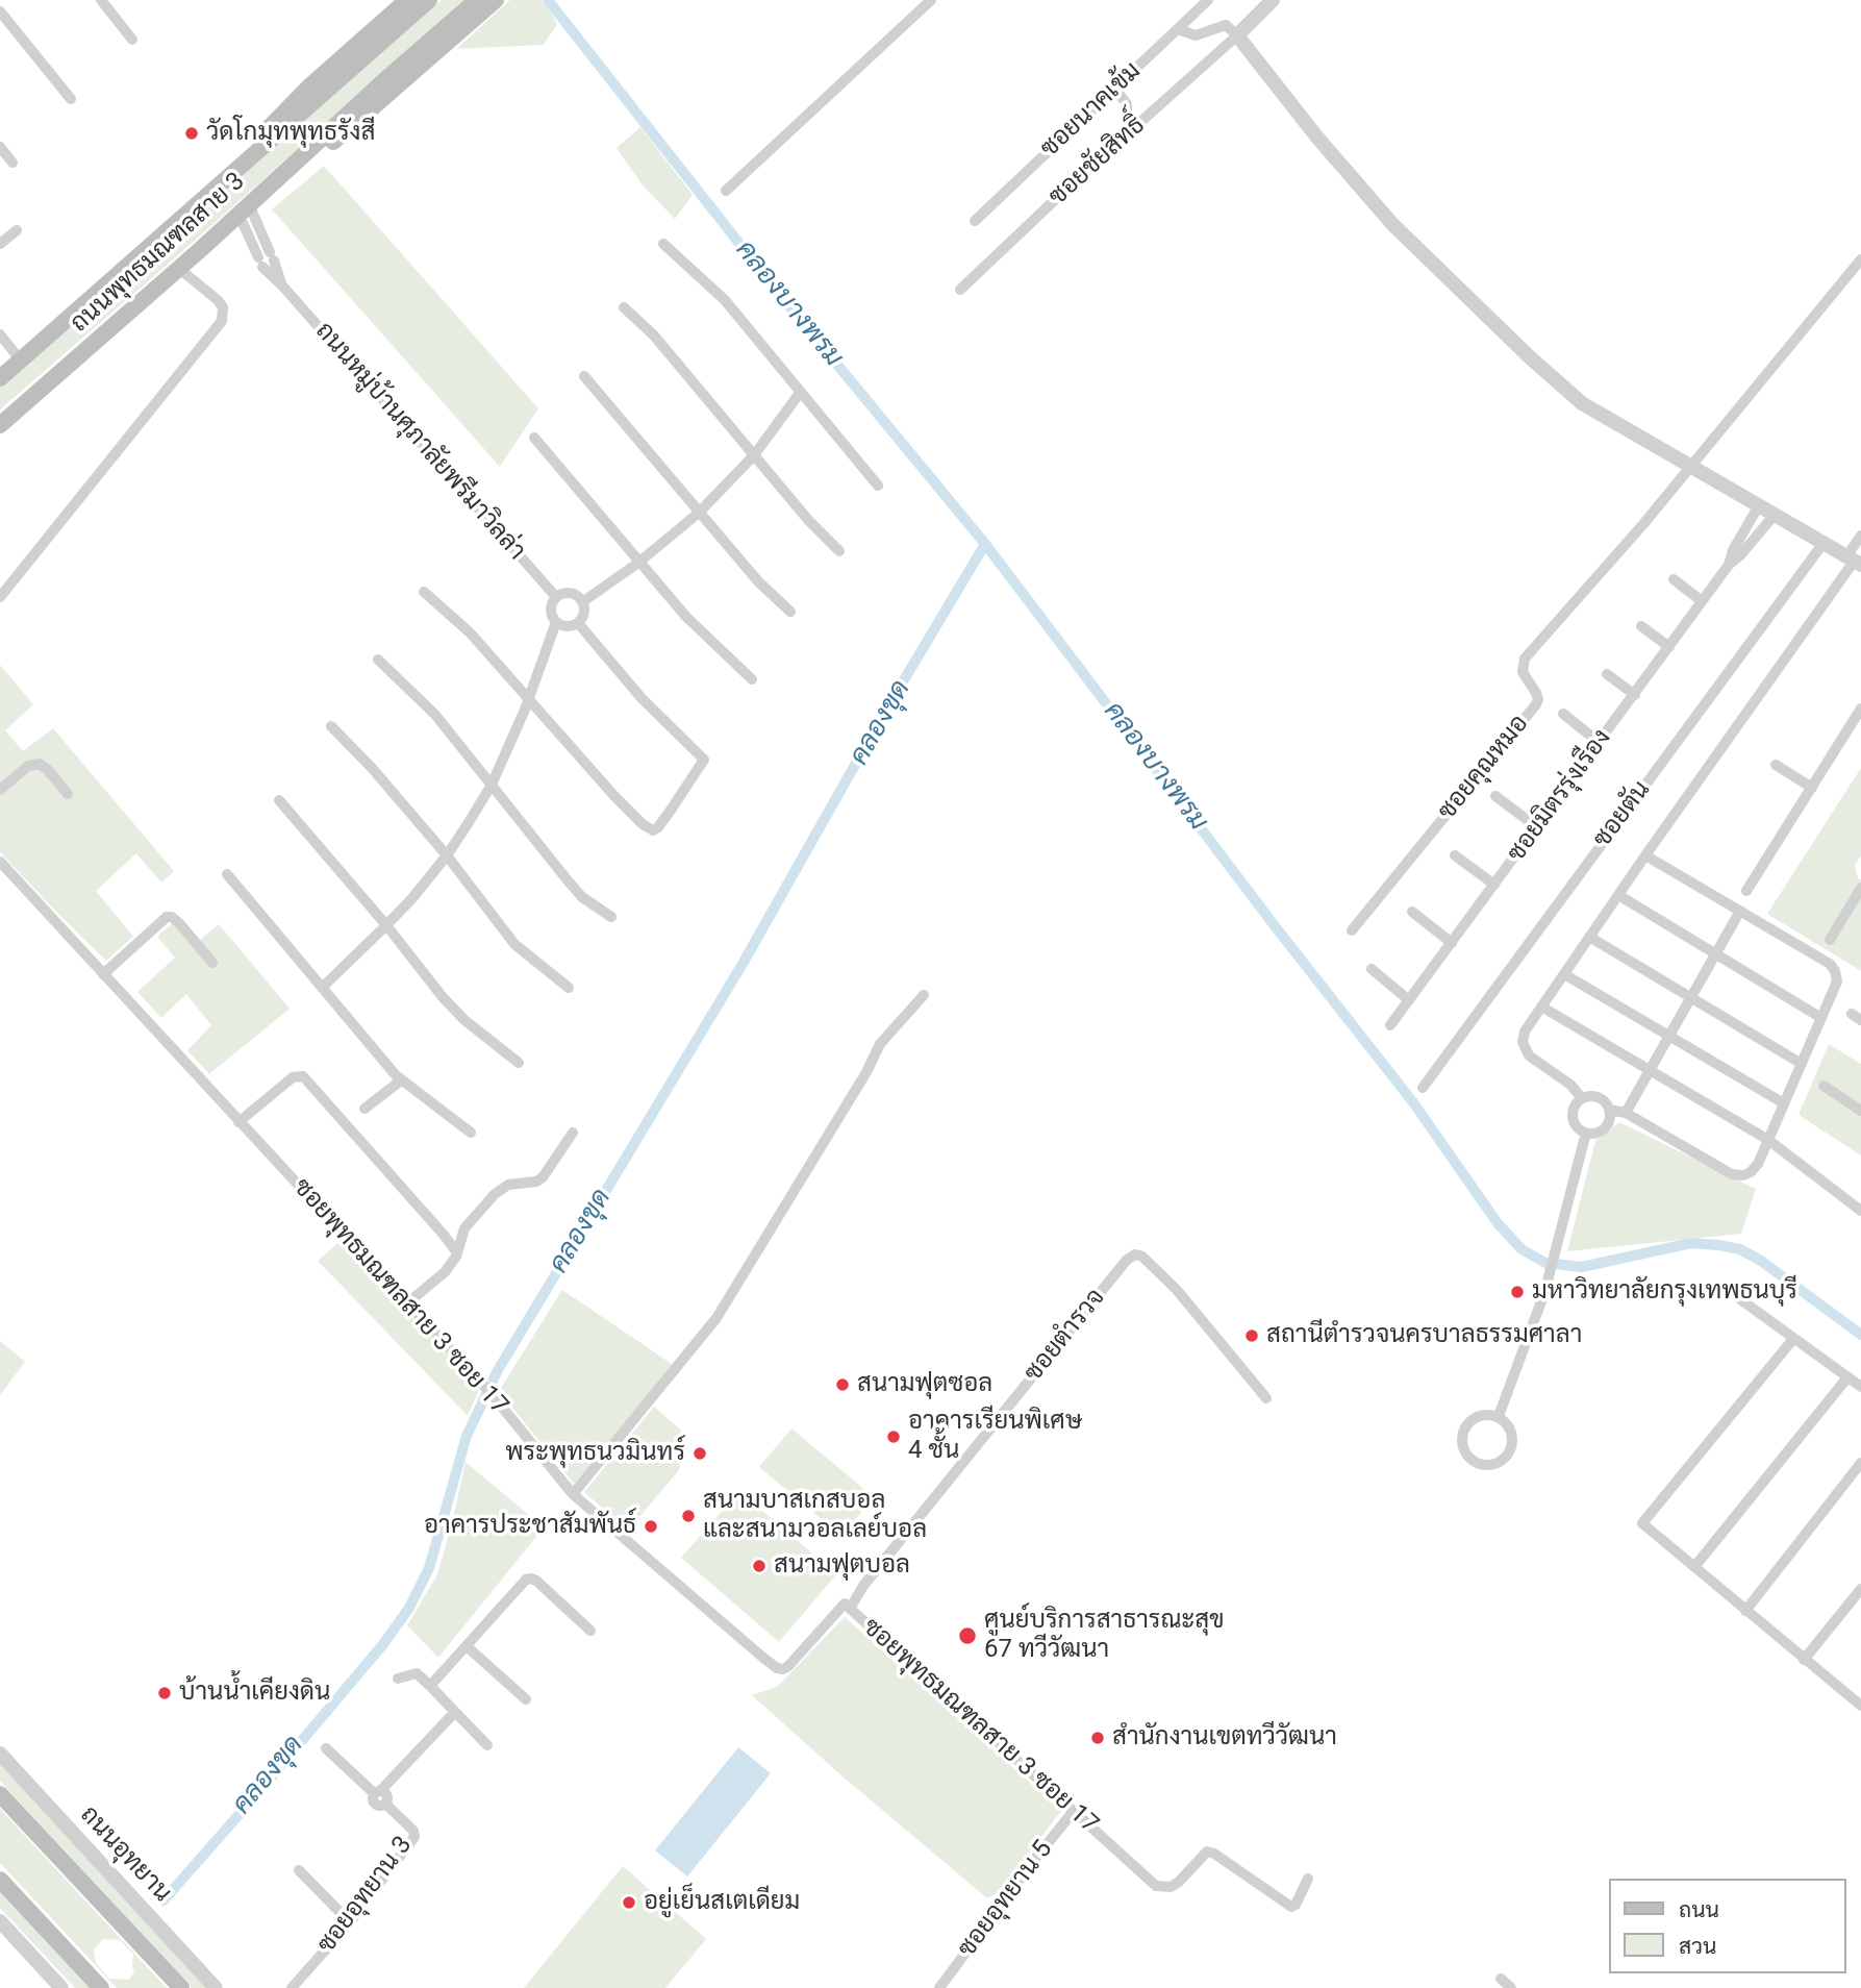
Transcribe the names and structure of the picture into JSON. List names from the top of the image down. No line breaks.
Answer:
{"streets":{"main road":["ถนนพุทธมณฑลสาย 3","ถนนอุทยาน"],"street":["ซอยนาคเข้ม","ซอยชัยสิทธิ์","ถนนหมู่บ้านศุภาลัยพรีมาวิลล่า","ซอยคุณหมอ","ซอยมิตรรุ่งเรือง","ซอยตัน","ซอยพุทธมณฑลสาย 3 ซอย 17","ซอยตำรวจ","ซอยอุทยาน 3","ซอยอุทยาน 5"]},"crossings":[["ซอยพุทธมณฑลสาย 3 ซอย 17","ซอยตำรวจ"],["ซอยพุทธมณฑลสาย 3 ซอย 17","ซอยอุทยาน 5"]],"water":["คลองบางพรม","คลองขุด"],"places":["วัดโกมุทพุทธรังสี","มหาวิทยาลัยกรุงเทพธนบุรี","สถานีตำรวจนครบาลธรรมศาลา","สนามฟุตซอล","อาคารเรียนพิเศษ 4 ชั้น","พระพุทธนวมินทร์","สนามบาสเกสบอล และสนามวอลเลย์บอล","อาคารประชาสัมพันธ์","สนามฟุตบอล","ศูนย์บริการสาธารณะสุข 67 ทวีวัฒนา","บ้านน้ำเคียงดิน","สำนักงานเขตทวีวัฒนา","อยู่เย็นสเตเดียม"],"legend":["ถนน","สวน"]}
